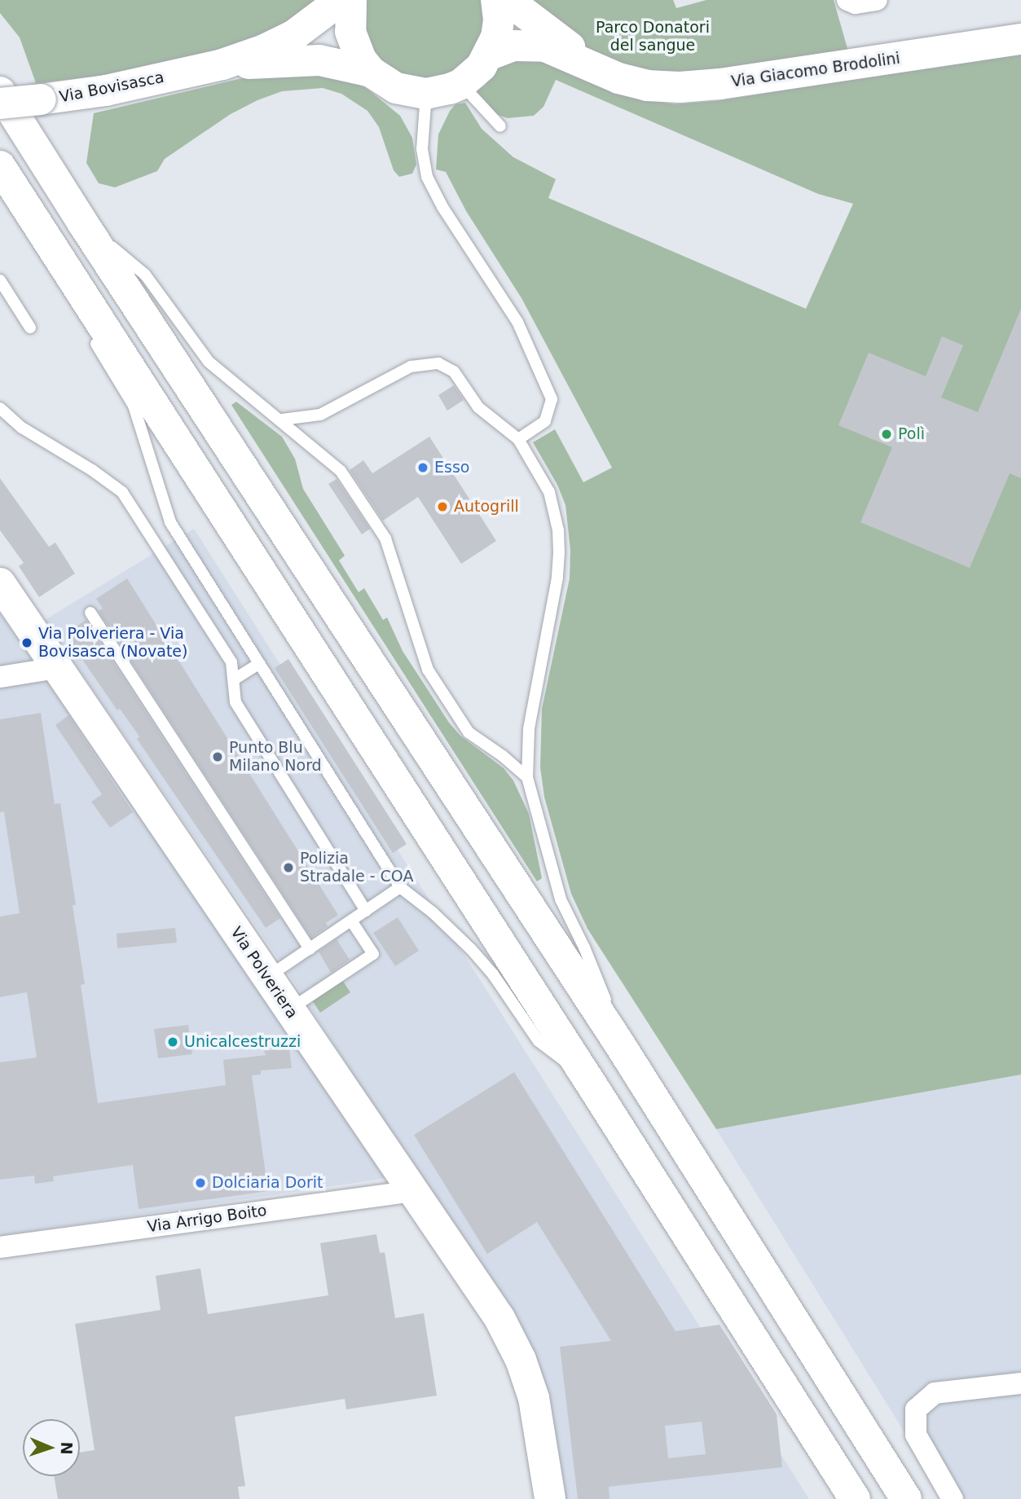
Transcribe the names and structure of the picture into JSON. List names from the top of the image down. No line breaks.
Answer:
{"streets":{"main road":["Via Giacomo Brodolini","Via Bovisasca","Via Polveriera"],"street":["Via Arrigo Boito"]},"crossings":[["Via Polveriera","Via Arrigo Boito"]],"parks":["Parco Donatori del sangue"],"places":["Polì","Esso","Autogrill","Via Polveriera - Via Bovisasca (Novate)","Punto Blu Milano Nord","Polizia Stradale - COA","Unicalcestruzzi","Dolciaria Dorit"],"north":"right"}
